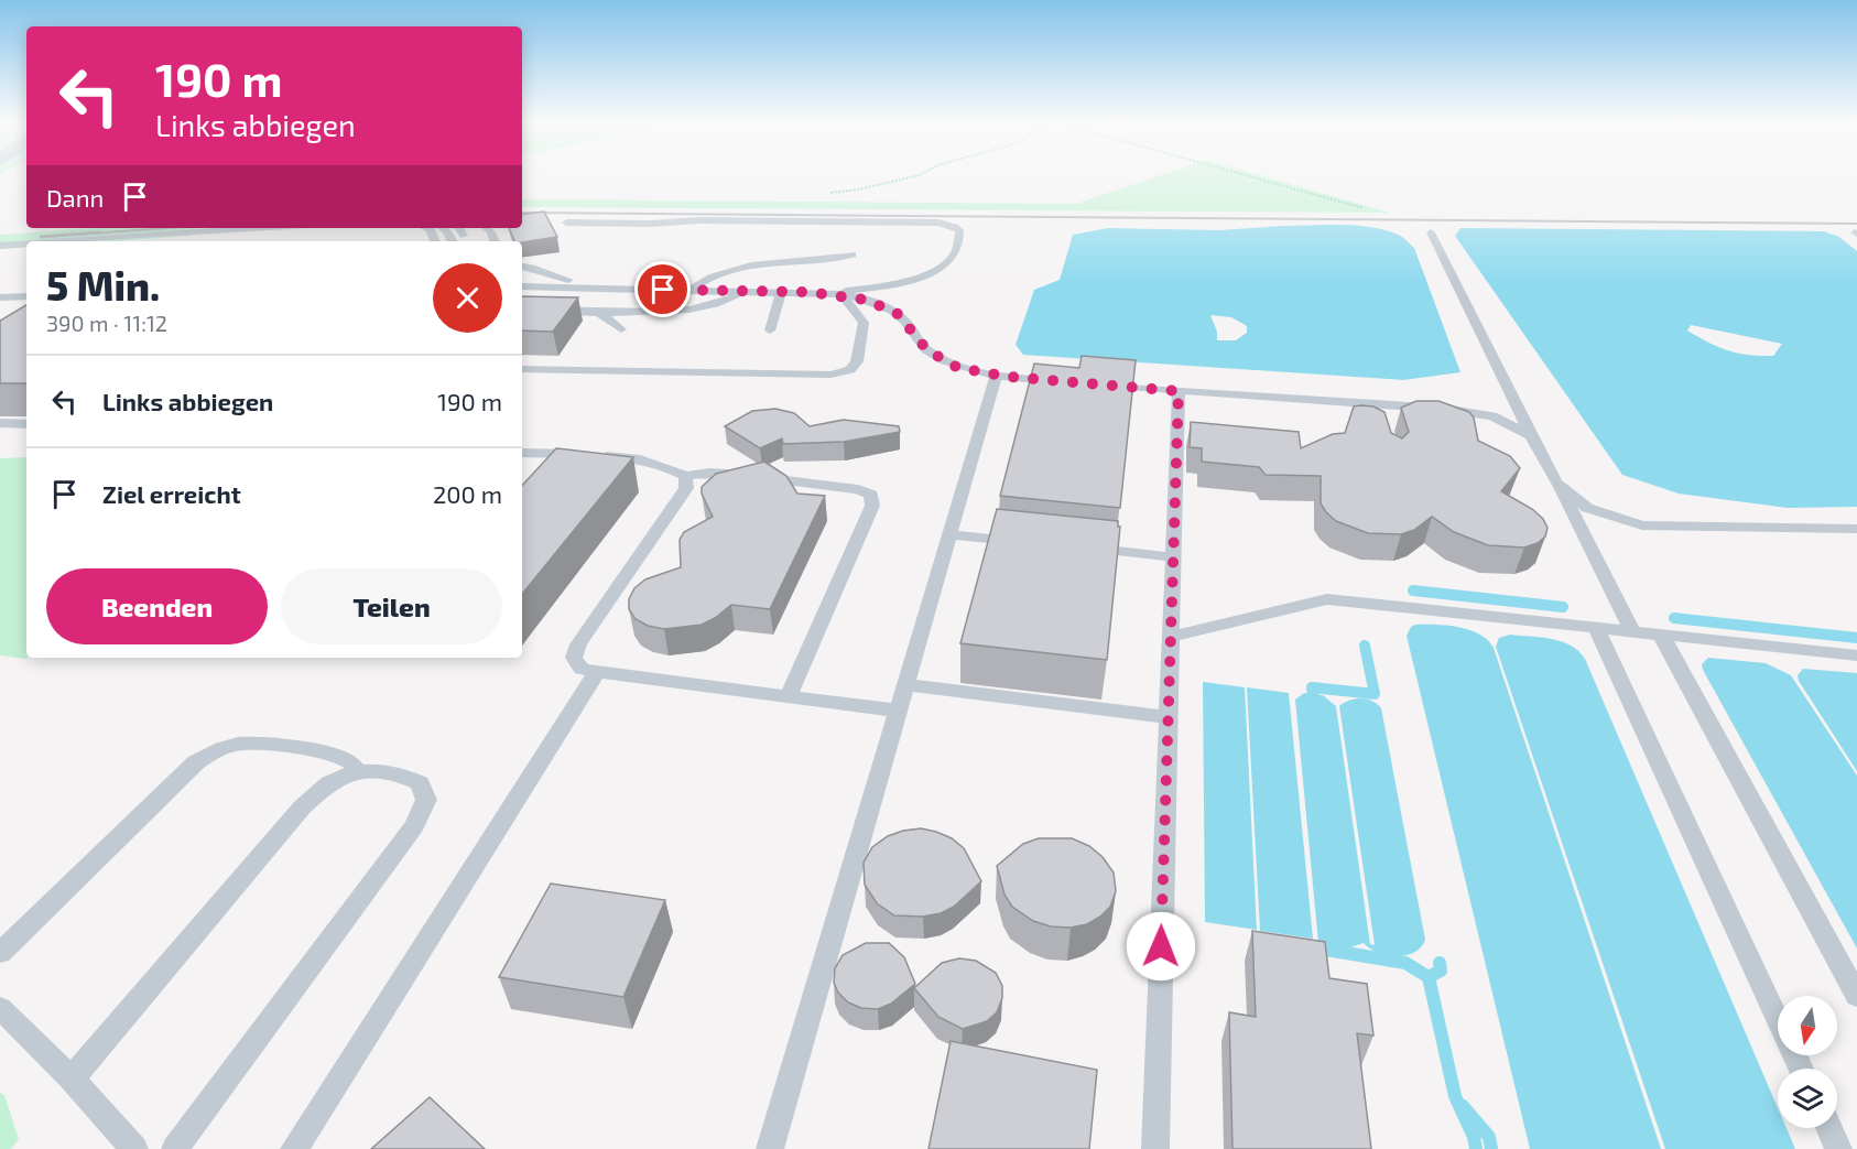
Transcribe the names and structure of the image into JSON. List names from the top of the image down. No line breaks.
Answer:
{"north":"bottom","page":{"turn":["190 m","Links abbiegen"],"then":"Dann","heading":["5 Min.","390 m · 11:12"],"list":[{"name":"Links abbiegen","value":"190 m"},{"name":"Ziel erreicht","value":"200 m"}],"buttons":["Beenden","Teilen"]}}
